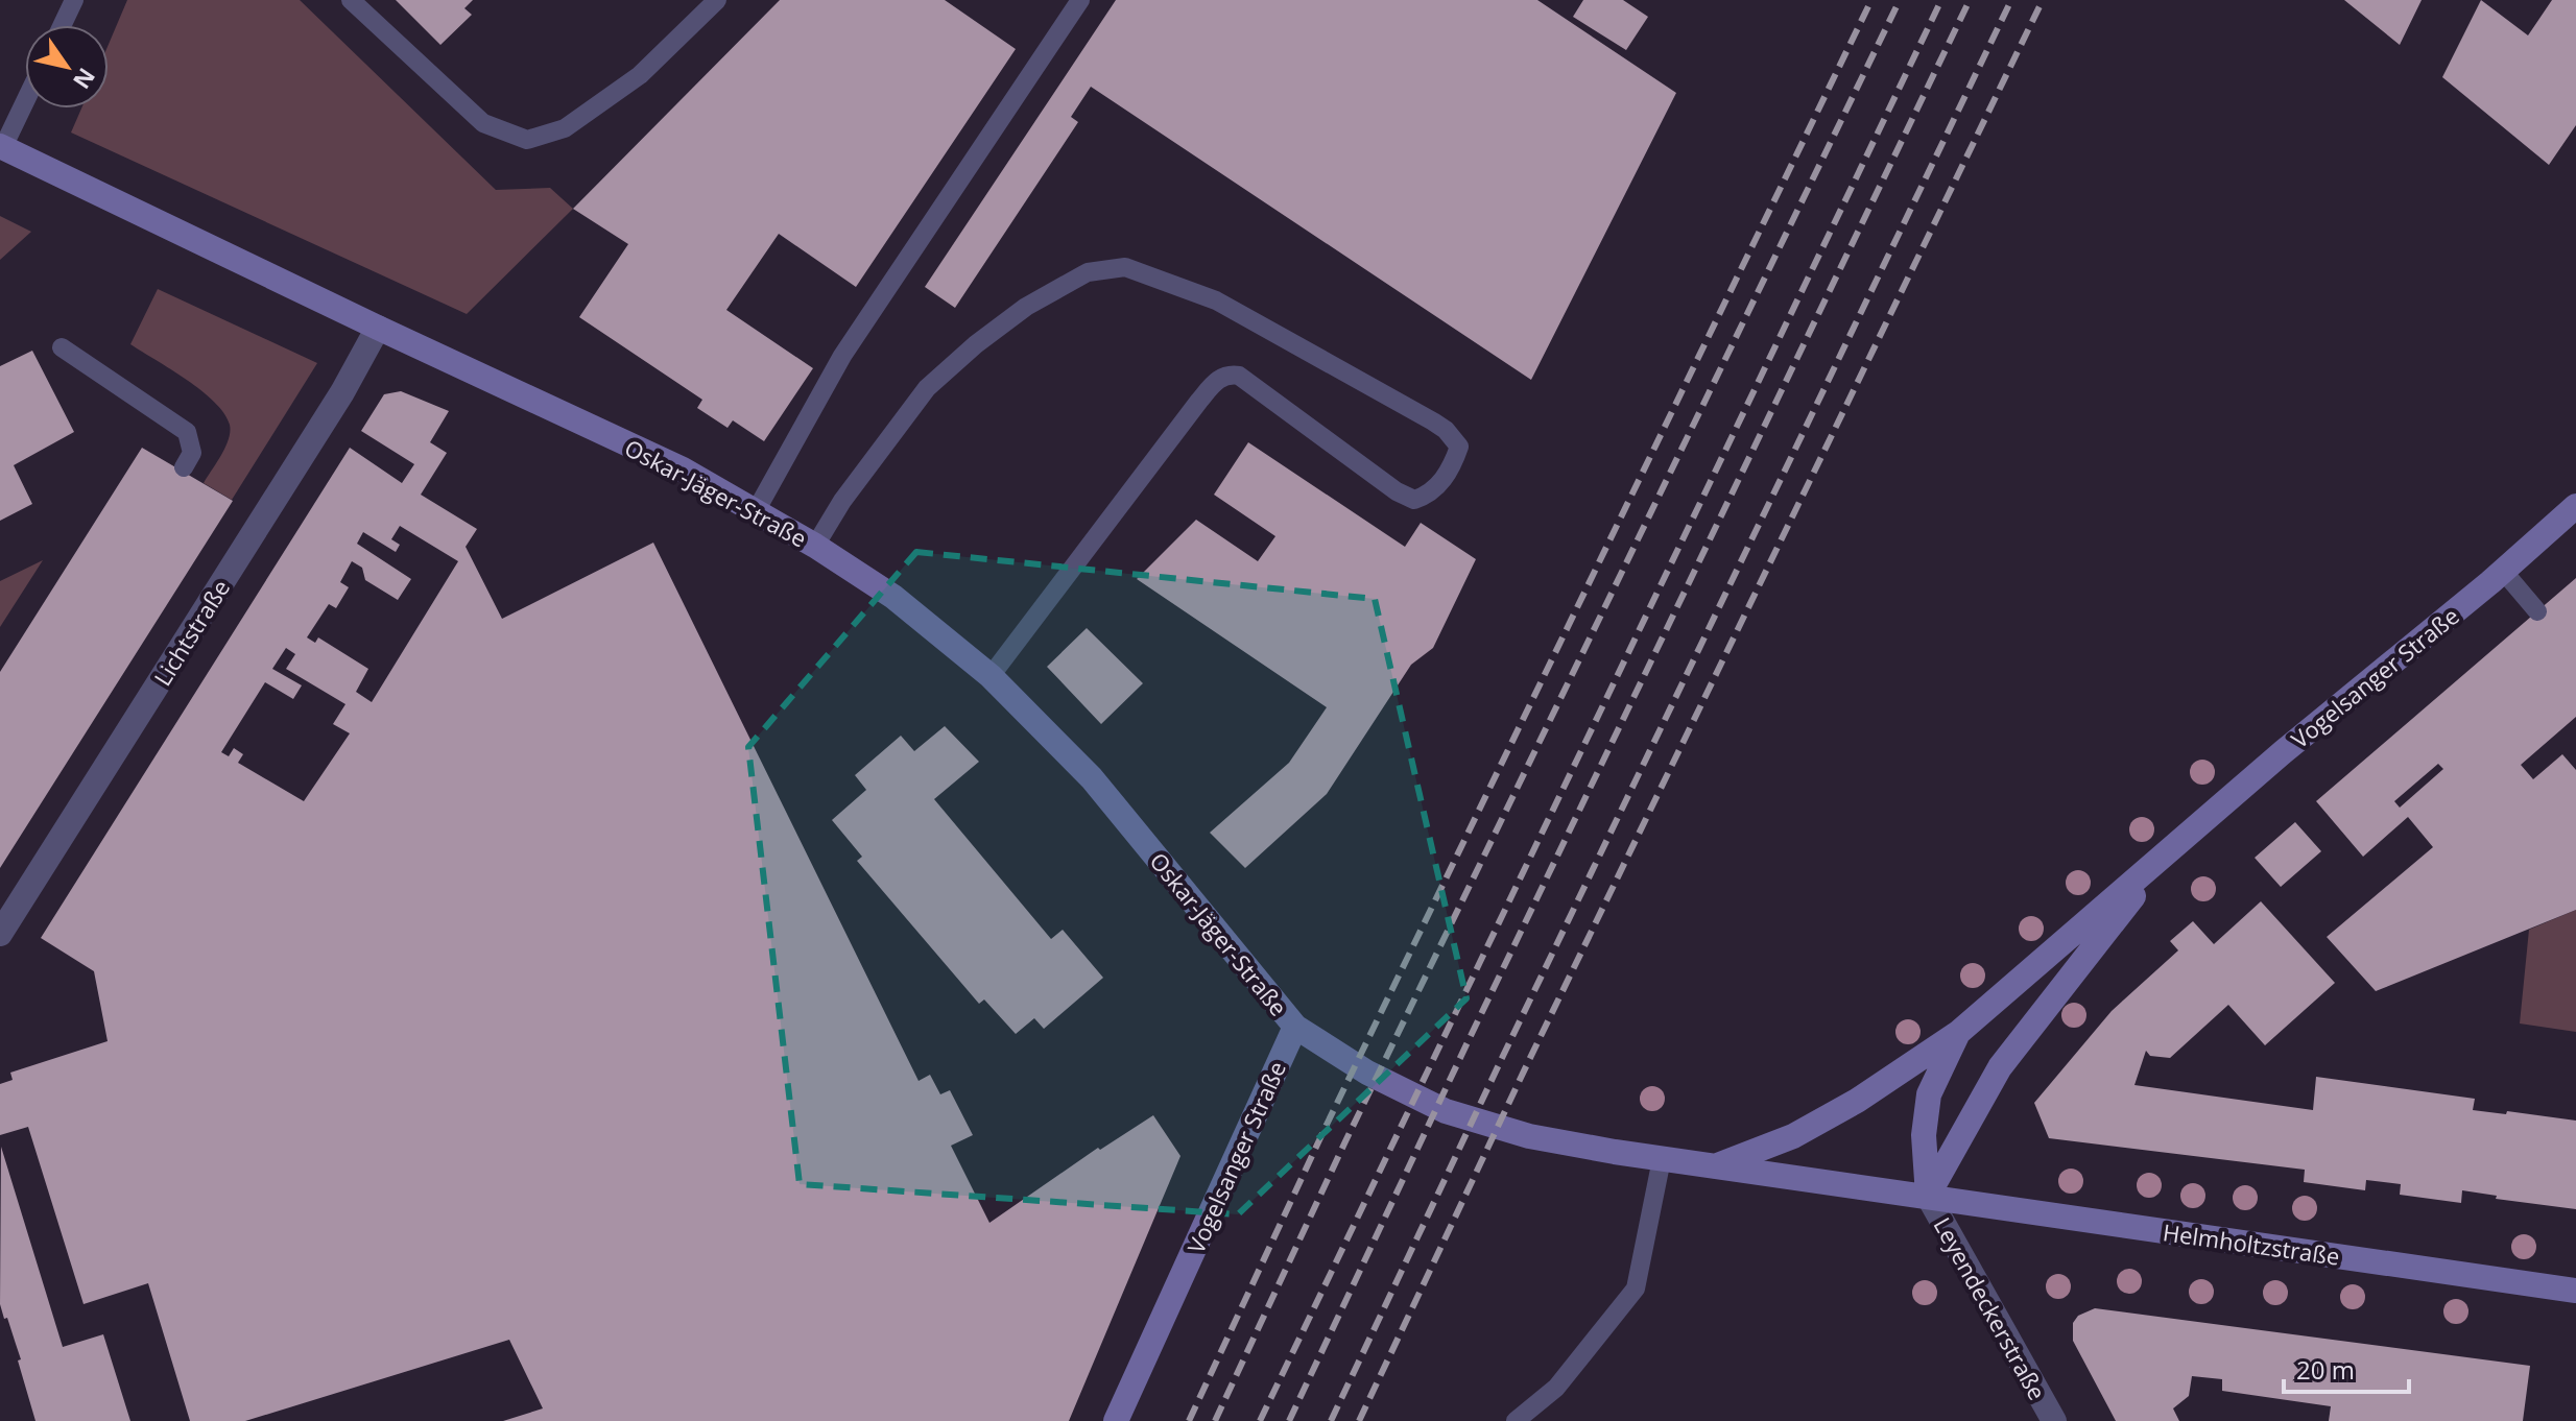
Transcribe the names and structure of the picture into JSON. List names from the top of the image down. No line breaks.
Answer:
{"streets":{"street":["Oskar-Jäger-Straße","Lichtstraße","Vogelsanger Straße","Helmholtzstraße","Leyendeckerstraße"]},"crossings":[["Oskar-Jäger-Straße","Lichtstraße"],["Oskar-Jäger-Straße","Vogelsanger Straße"],["Vogelsanger Straße","Helmholtzstraße"],["Vogelsanger Straße","Leyendeckerstraße"],["Helmholtzstraße","Leyendeckerstraße"]],"scale_bar":"20 m","north":"bottom right"}
